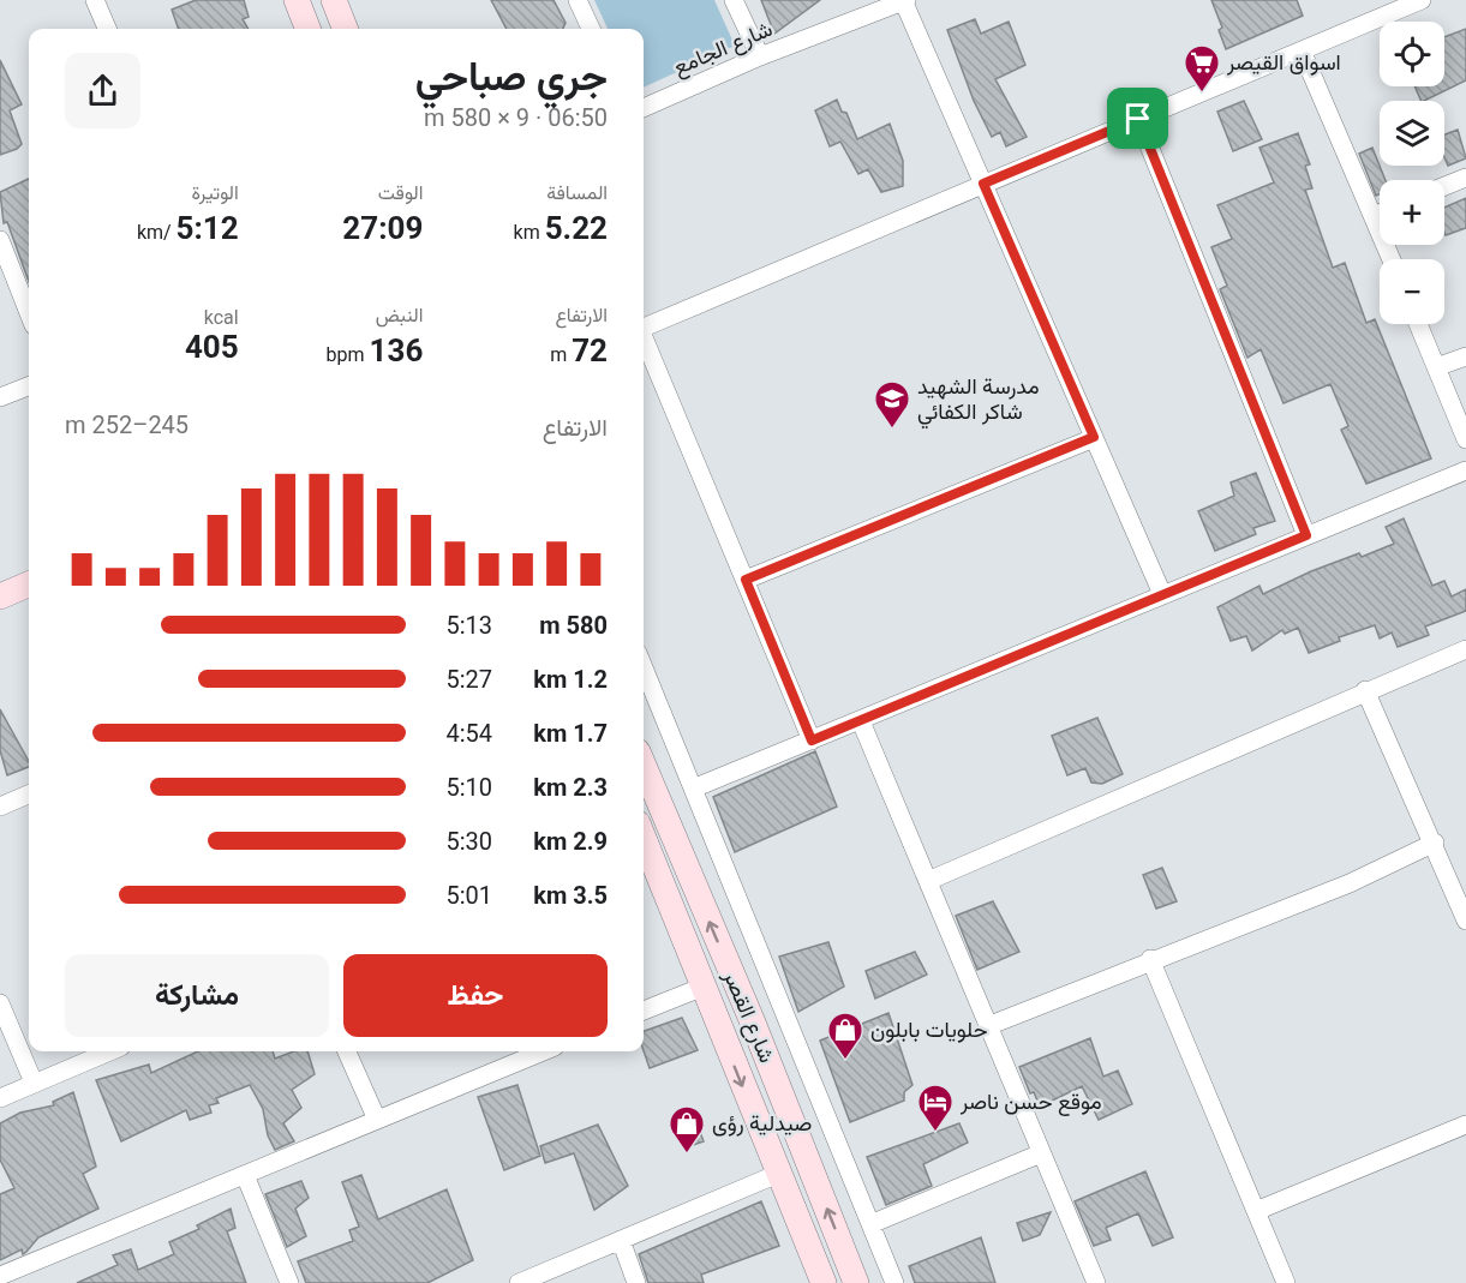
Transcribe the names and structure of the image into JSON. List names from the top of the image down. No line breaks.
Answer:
{"streets":{"street":["شارع الجامع","شارع القصر"]},"places":{"supermarket":["اسواق القيصر"],"school or university":["مدرسة الشهيد شاكر الكفائي"],"shop":["حلويات بابلون","صيدلية رؤى"],"hotel":["موقع حسن ناصر"]},"page":{"map_buttons":["+","−"],"heading":["جري صباحي","06:50 · 9 × 580 m"],"stats":[["المسافة","5.22 km"],["الوقت","27:09"],["الوتيرة","5:12 /km"],["الارتفاع","72 m"],["النبض","136 bpm"],["kcal","405"]],"chart":["الارتفاع","245–252 m"],"list":[{"name":"580 m","note":"5:13"},{"name":"1.2 km","note":"5:27"},{"name":"1.7 km","note":"4:54"},{"name":"2.3 km","note":"5:10"},{"name":"2.9 km","note":"5:30"},{"name":"3.5 km","note":"5:01"}],"buttons":["حفظ","مشاركة"]}}
